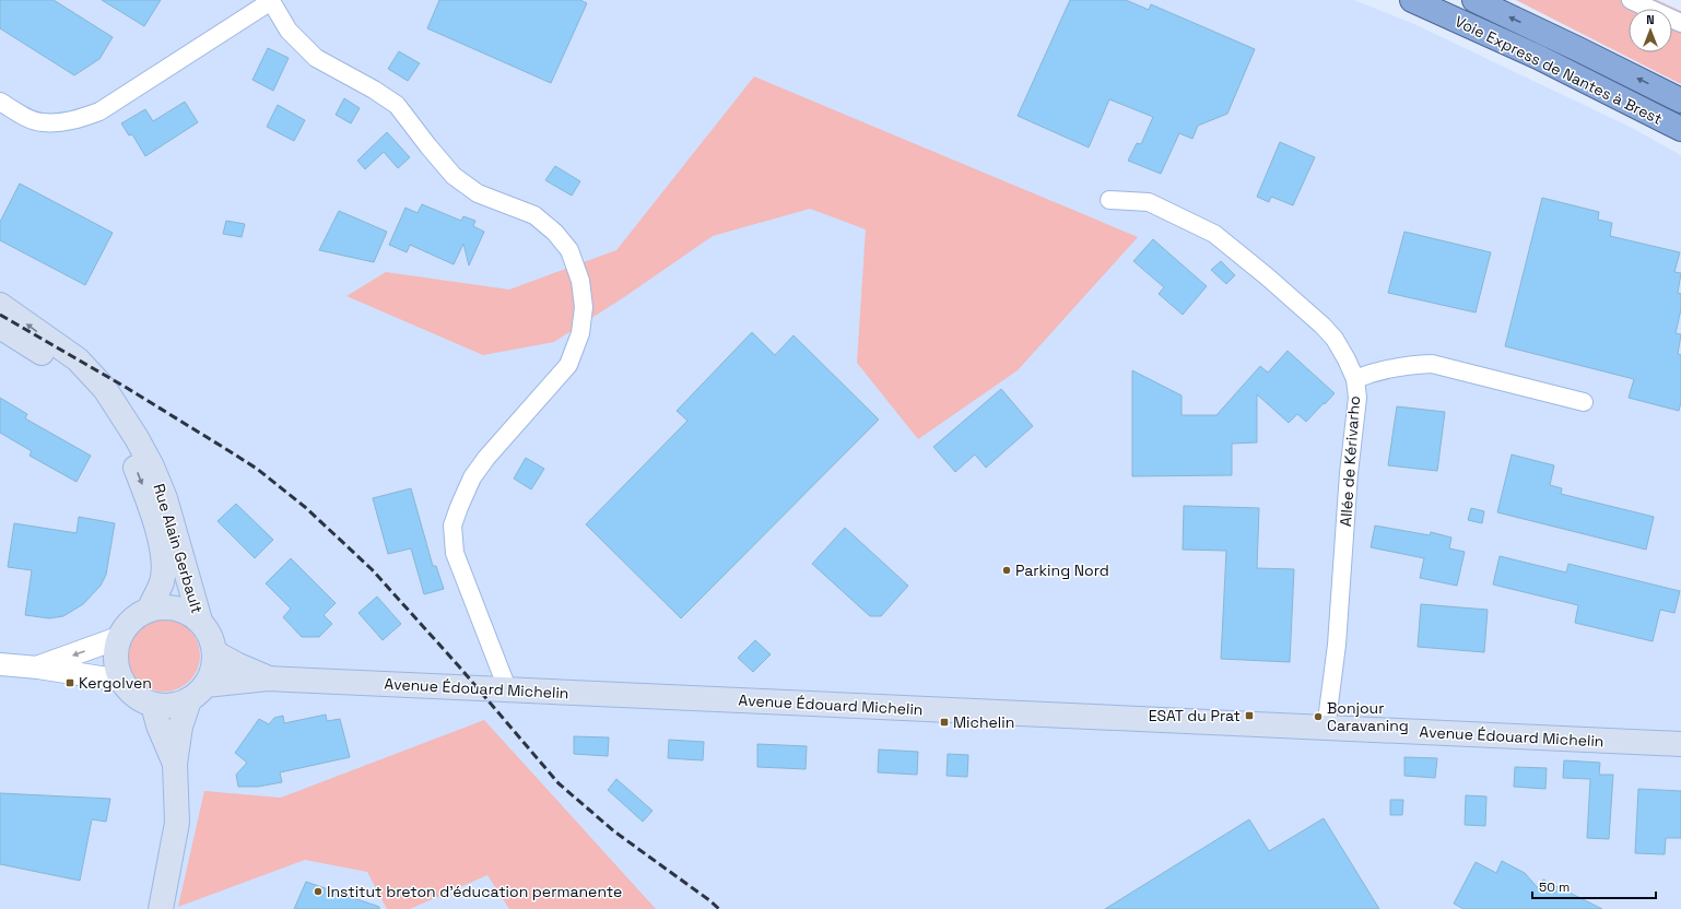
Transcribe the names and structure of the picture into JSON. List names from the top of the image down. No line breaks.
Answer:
{"streets":{"highway":["Voie Express de Nantes à Brest"],"main road":["Rue Alain Gerbault","Avenue Édouard Michelin"],"street":["Allée de Kérivarho"]},"crossings":[["Allée de Kérivarho","Avenue Édouard Michelin"],["Rue Alain Gerbault","Avenue Édouard Michelin"]],"places":{"other":["Parking Nord","Bonjour Caravaning","Institut breton d’éducation permanente"],"transit":["Kergolven","ESAT du Prat","Michelin"]},"scale_bar":"50 m","north":"top"}
